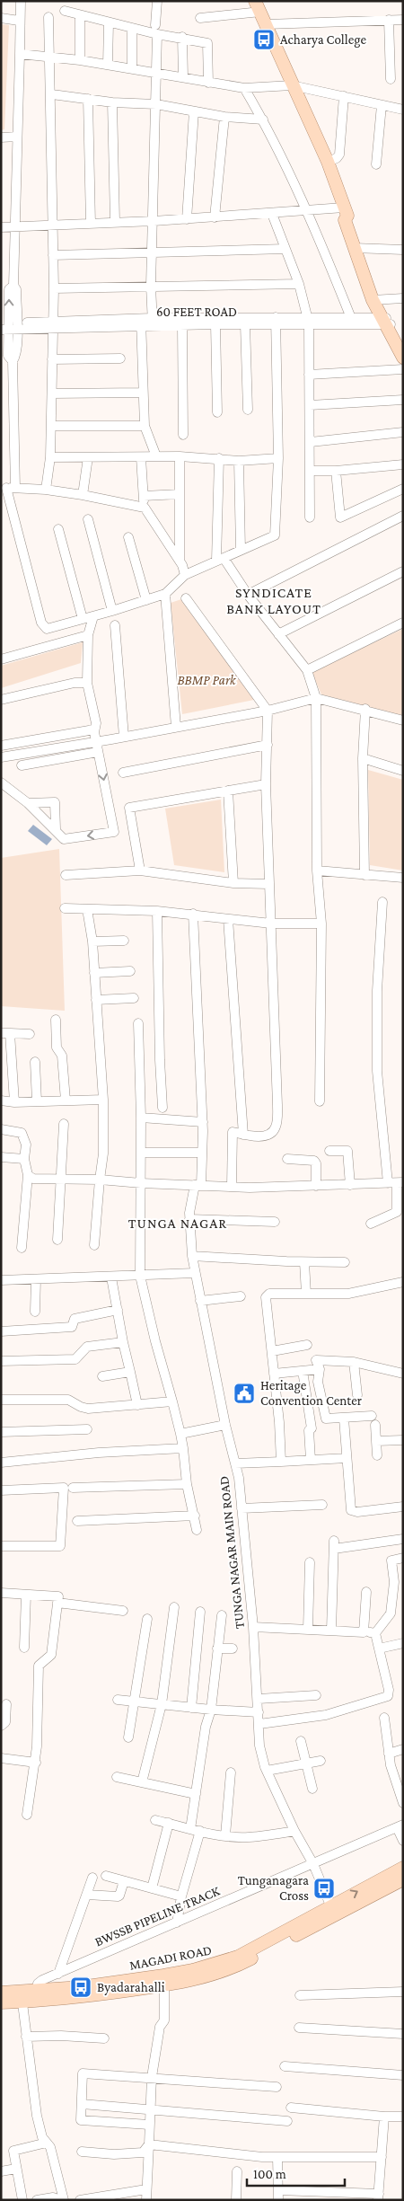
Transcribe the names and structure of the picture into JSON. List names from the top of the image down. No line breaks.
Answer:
{"streets":{"main road":["MAGADI ROAD"],"street":["60 FEET ROAD","TUNGA NAGAR MAIN ROAD","BWSSB PIPELINE TRACK"]},"crossings":[["TUNGA NAGAR MAIN ROAD","BWSSB PIPELINE TRACK"],["TUNGA NAGAR MAIN ROAD","MAGADI ROAD"],["BWSSB PIPELINE TRACK","MAGADI ROAD"]],"districts":["SYNDICATE BANK LAYOUT","TUNGA NAGAR"],"parks":["BBMP Park"],"places":{"bus stop":["Acharya College","Tunganagara Cross","Byadarahalli"],"public building":["Heritage Convention Center"]},"scale_bar":"100 m"}
